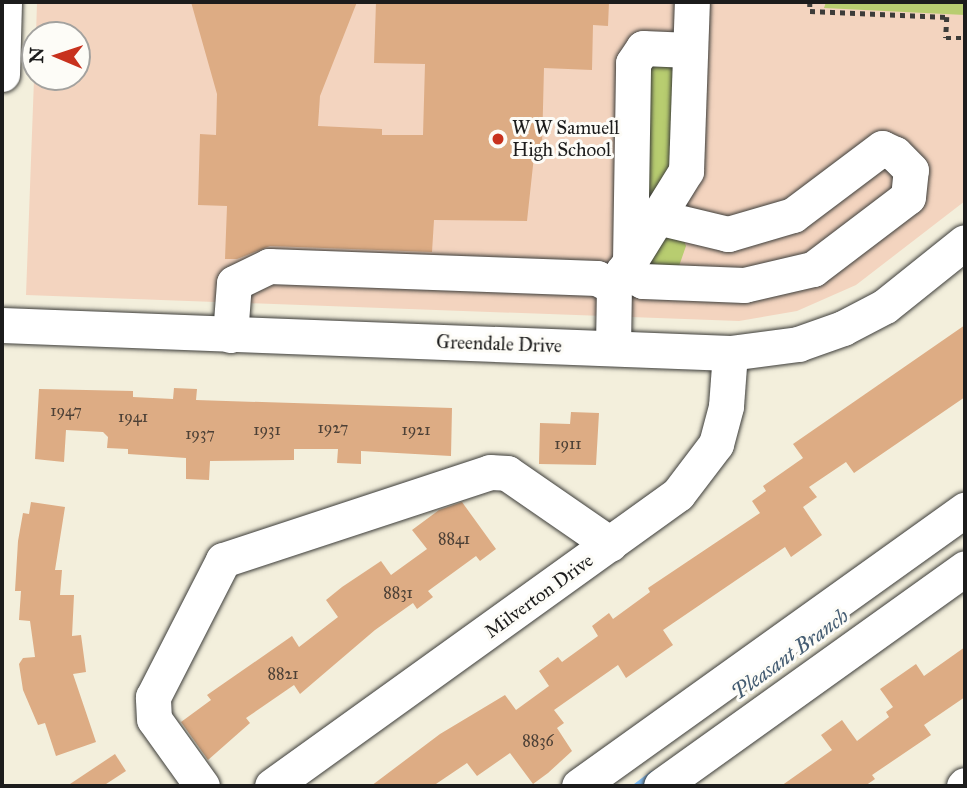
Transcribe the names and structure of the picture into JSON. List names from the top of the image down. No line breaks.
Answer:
{"streets":{"street":["Greendale Drive","Milverton Drive"]},"crossings":[["Greendale Drive","Milverton Drive"]],"water":["Pleasant Branch"],"places":["W W Samuell High School"],"house_numbers":["1947","1941","1927","1931","1921","1937","1911","8841","8831","8821","8836"],"north":"left"}
